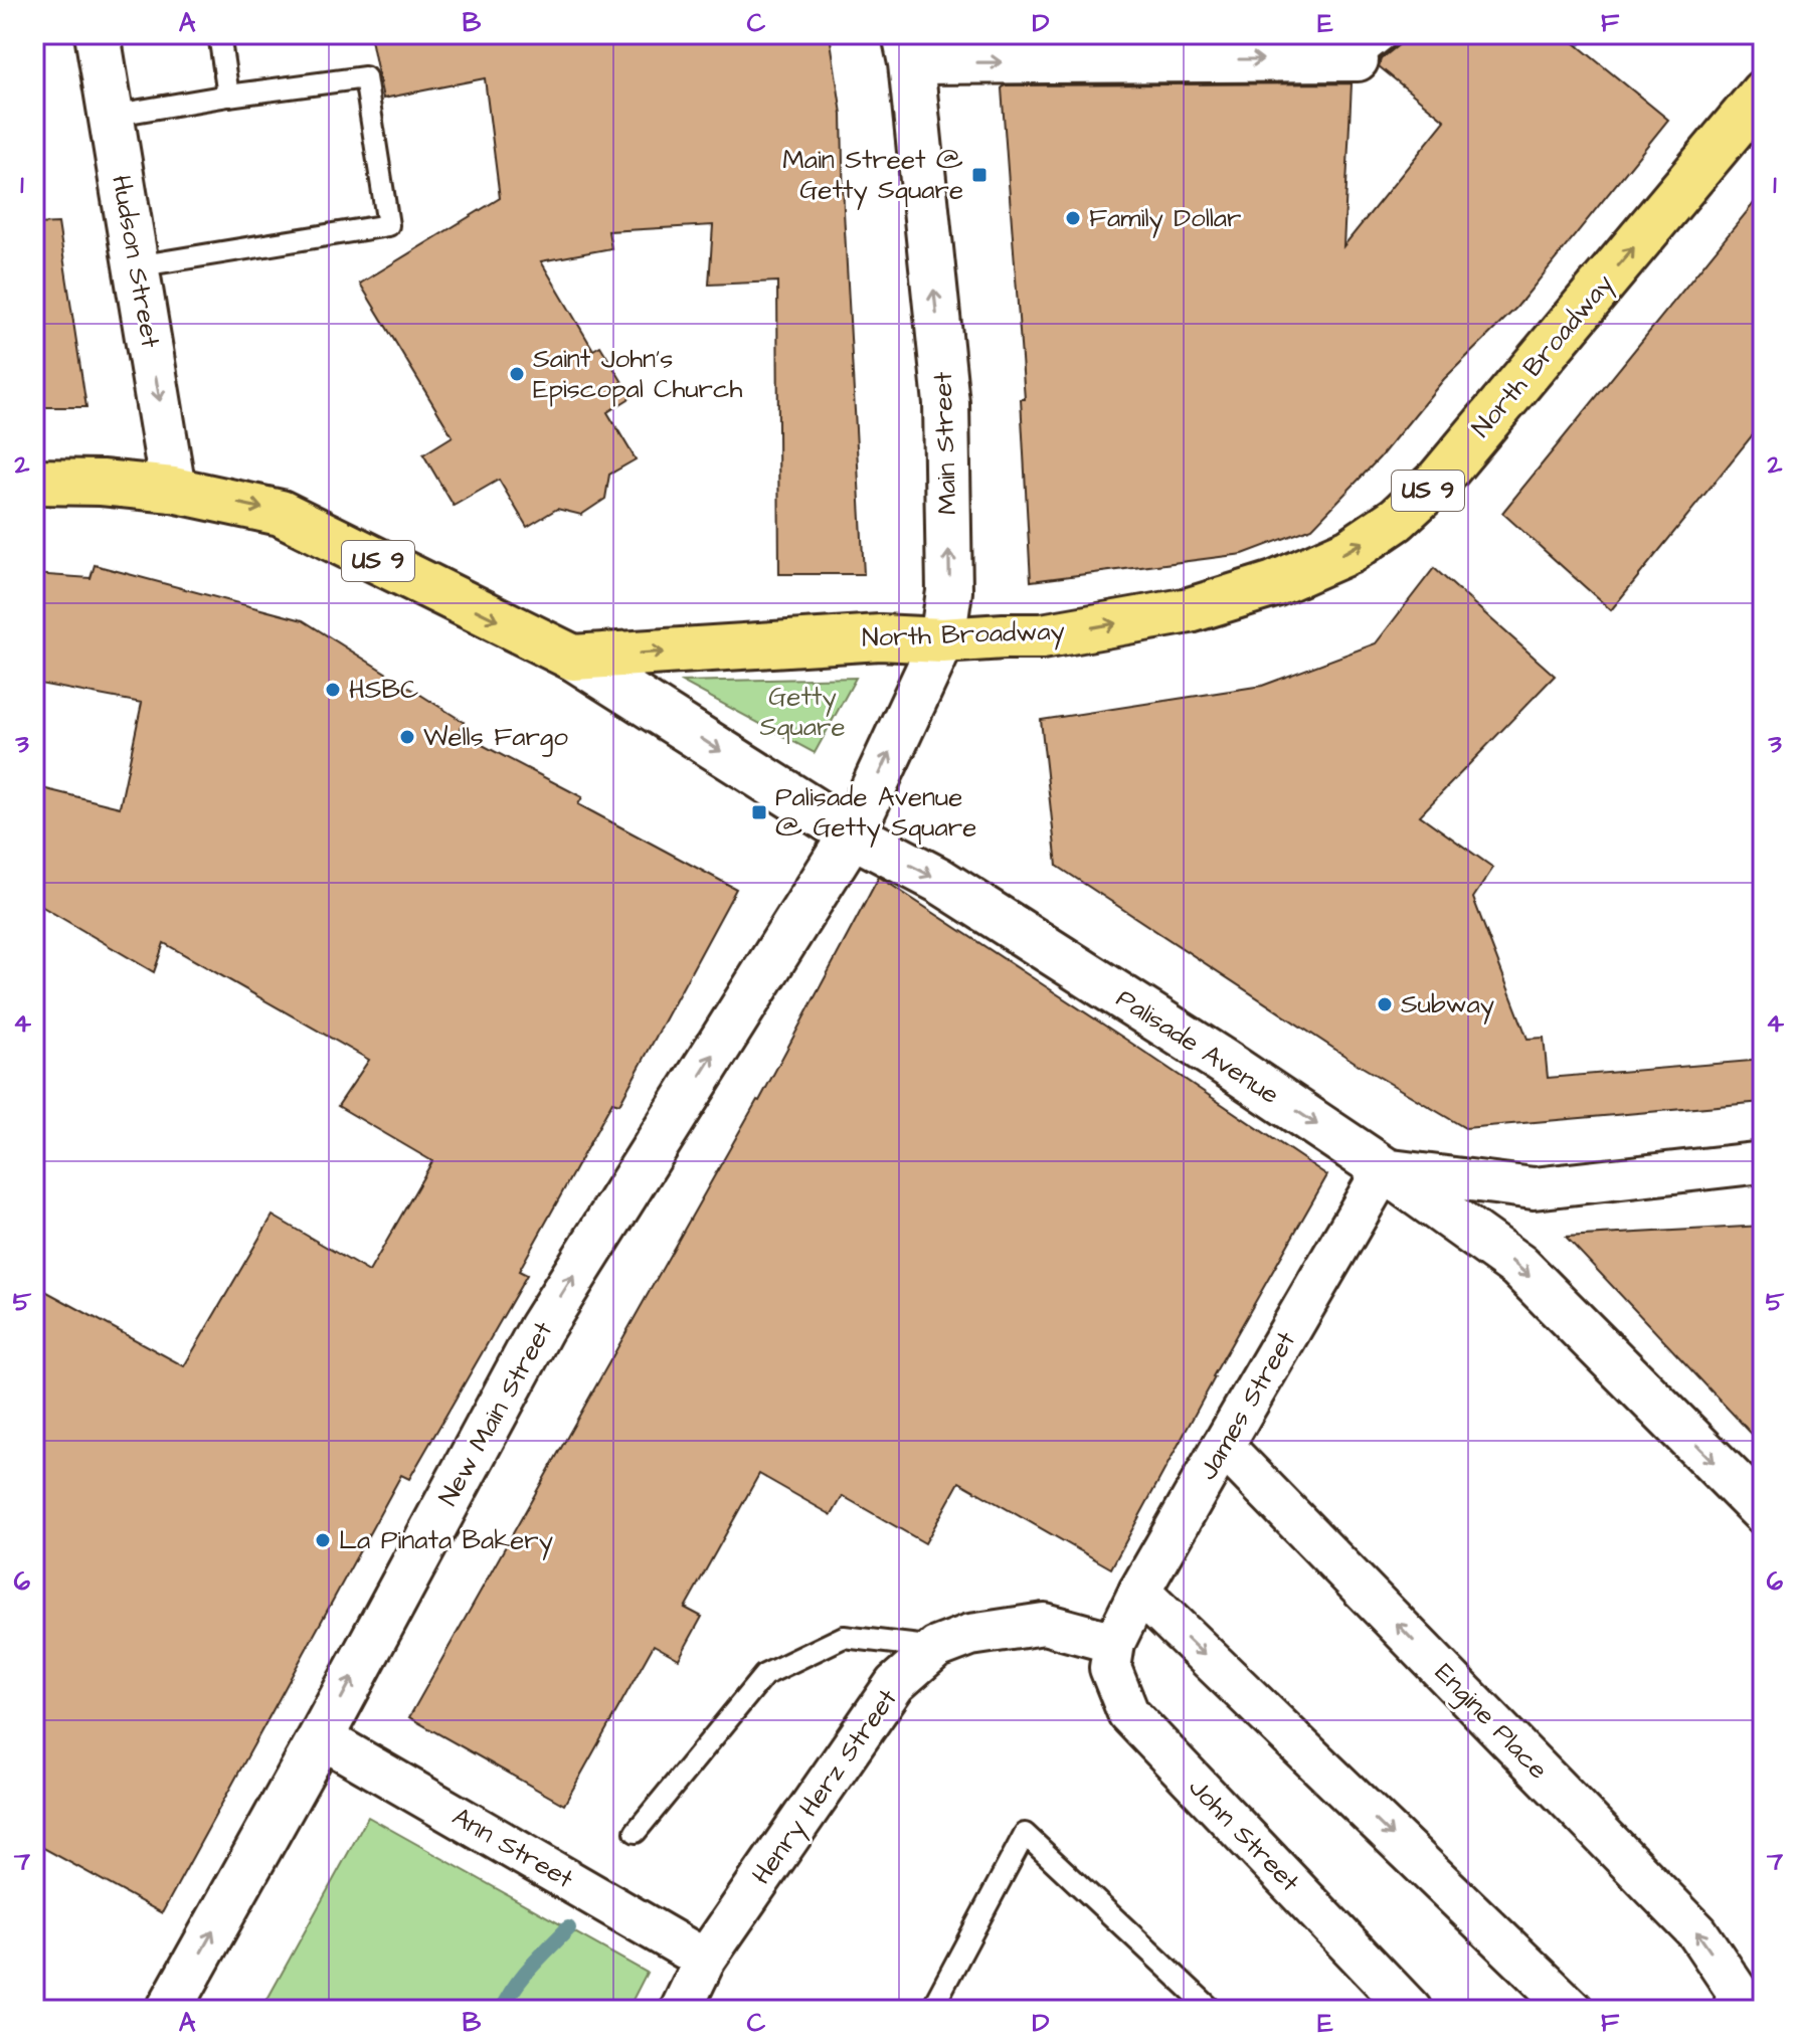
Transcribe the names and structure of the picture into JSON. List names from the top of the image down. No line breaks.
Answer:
{"streets":{"main road":["North Broadway","US 9"],"street":["Hudson Street","Main Street","Palisade Avenue","James Street","New Main Street","Engine Place","Henry Herz Street","John Street","Ann Street"]},"crossings":[["Hudson Street","US 9"],["North Broadway","Main Street"],["North Broadway","US 9"],["North Broadway","Palisade Avenue"],["Main Street","Palisade Avenue"],["Main Street","New Main Street"],["US 9","Palisade Avenue"],["Palisade Avenue","James Street"],["Palisade Avenue","New Main Street"],["James Street","Engine Place"],["James Street","Henry Herz Street"],["James Street","John Street"],["New Main Street","Ann Street"],["Henry Herz Street","John Street"],["Henry Herz Street","Ann Street"]],"one_way":["Hudson Street","North Broadway","Main Street","Palisade Avenue","New Main Street"],"parks":["Getty Square"],"places":{"transit":["Main Street @ Getty Square","Palisade Avenue @ Getty Square"],"other":["Family Dollar","Saint John's Episcopal Church","HSBC","Wells Fargo","Subway","La Pinata Bakery"]},"grid":{"columns":["A","B","C","D","E","F"],"rows":["1","2","3","4","5","6","7"]}}
